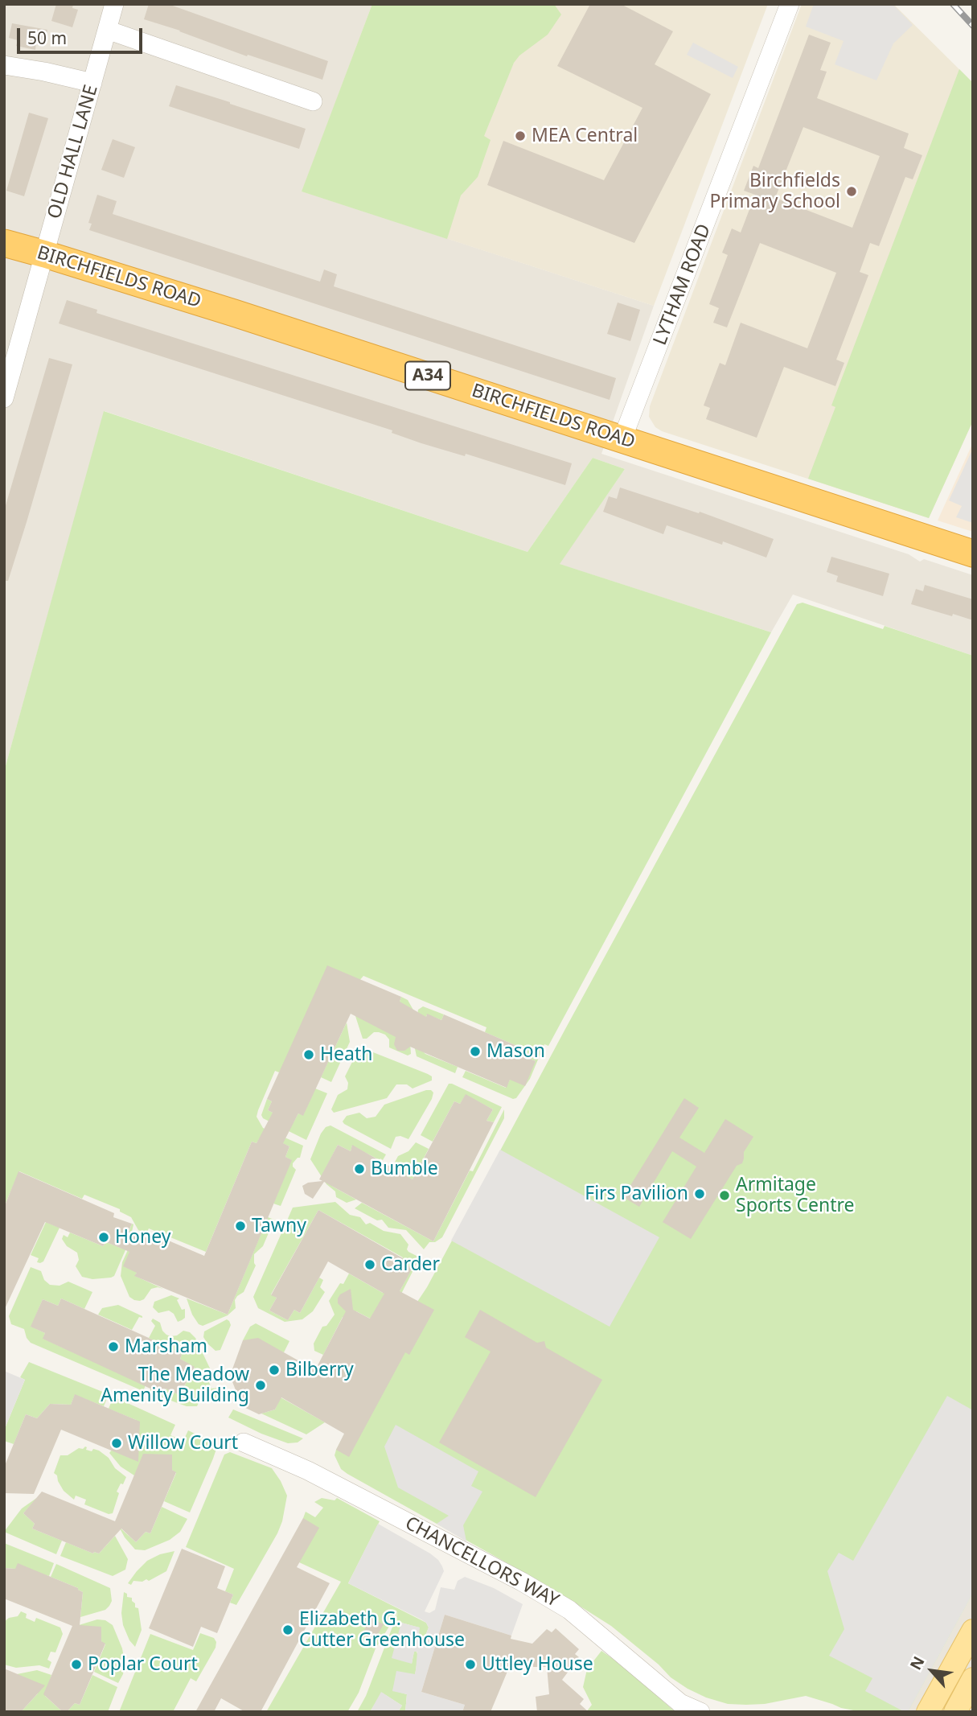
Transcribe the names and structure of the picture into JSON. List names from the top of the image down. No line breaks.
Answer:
{"streets":{"highway":["BIRCHFIELDS ROAD","A34"],"street":["OLD HALL LANE","LYTHAM ROAD","CHANCELLORS WAY"]},"crossings":[["OLD HALL LANE","BIRCHFIELDS ROAD"],["BIRCHFIELDS ROAD","LYTHAM ROAD"]],"places":["MEA Central","Birchfields Primary School","Mason","Heath","Bumble","Firs Pavilion","Armitage Sports Centre","Tawny","Honey","Carder","Marsham","Bilberry","The Meadow Amenity Building","Willow Court","Elizabeth G. Cutter Greenhouse","Poplar Court","Uttley House"],"scale_bar":"50 m","north":"top left"}
